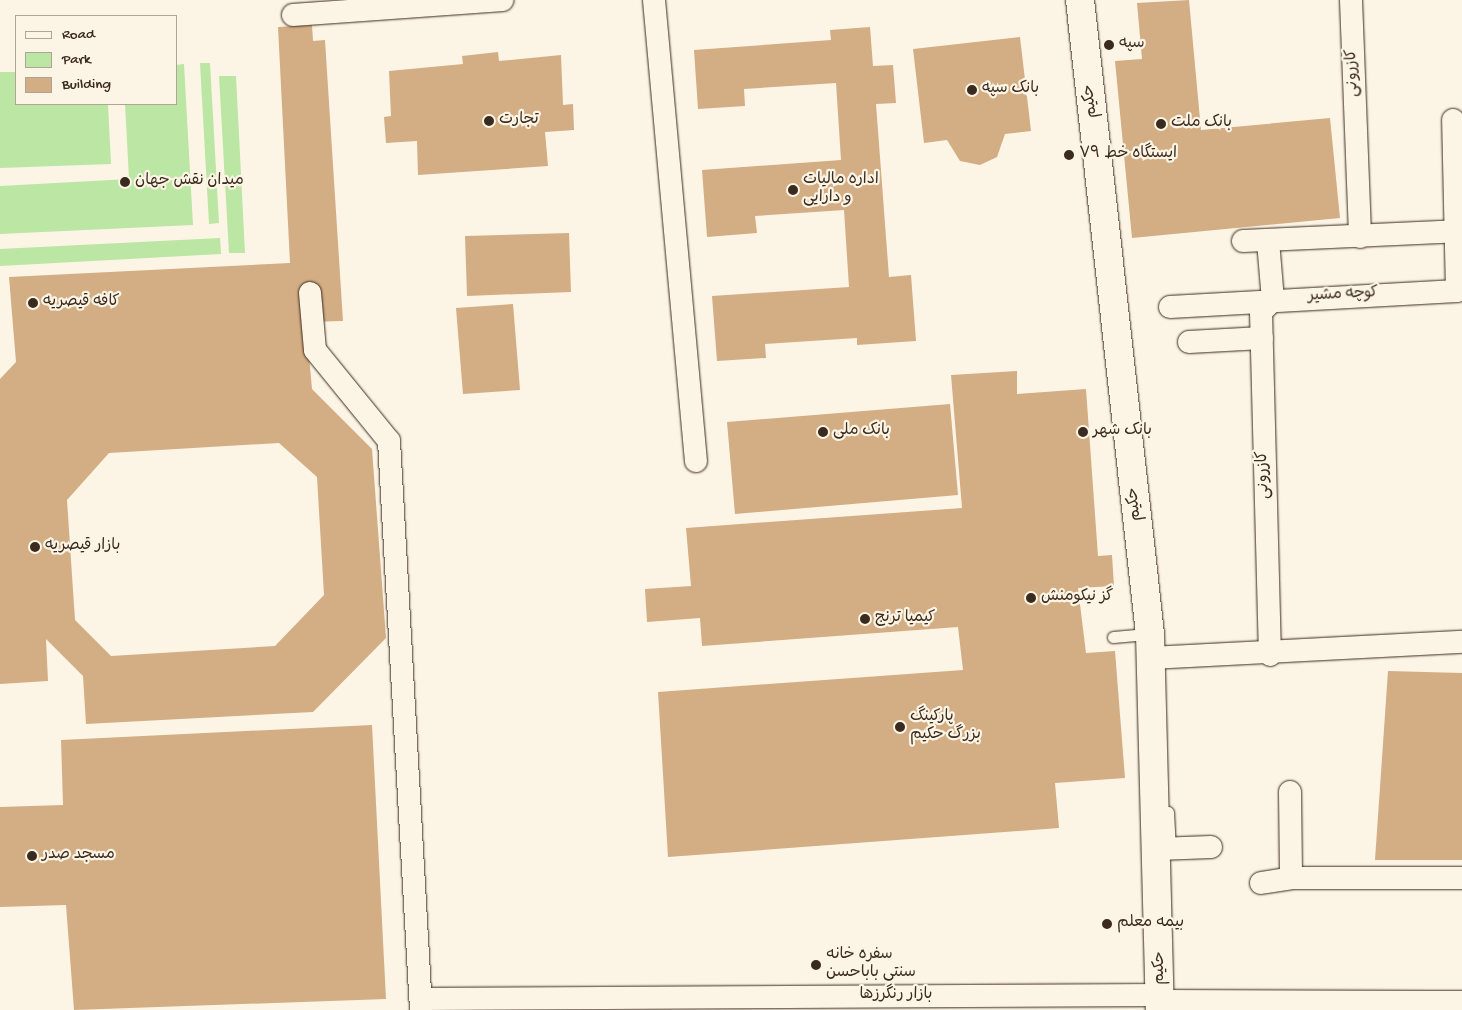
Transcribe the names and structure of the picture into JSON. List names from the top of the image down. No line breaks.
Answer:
{"streets":{"main road":["حکیم"],"street":["کازرونی","كوچه مشير","بازار رنگرزها"]},"crossings":[["کازرونی","كوچه مشير"],["حکیم","بازار رنگرزها"]],"places":["سپه","بانک سپه","تجارت","بانک ملت","ایستگاه خط ۷۹","میدان نقش جهان","اداره مالیات و دارایی","کافه قیصریه","بانک ملی","بانک شهر","بازار قیصریه","گز نیکومنش","کیمیا ترنج","پارکینگ بزرگ حکیم","مسجد صدر","بیمه معلم","سفره خانه سنتی باباحسن"],"legend":["Road","Park","Building"]}
